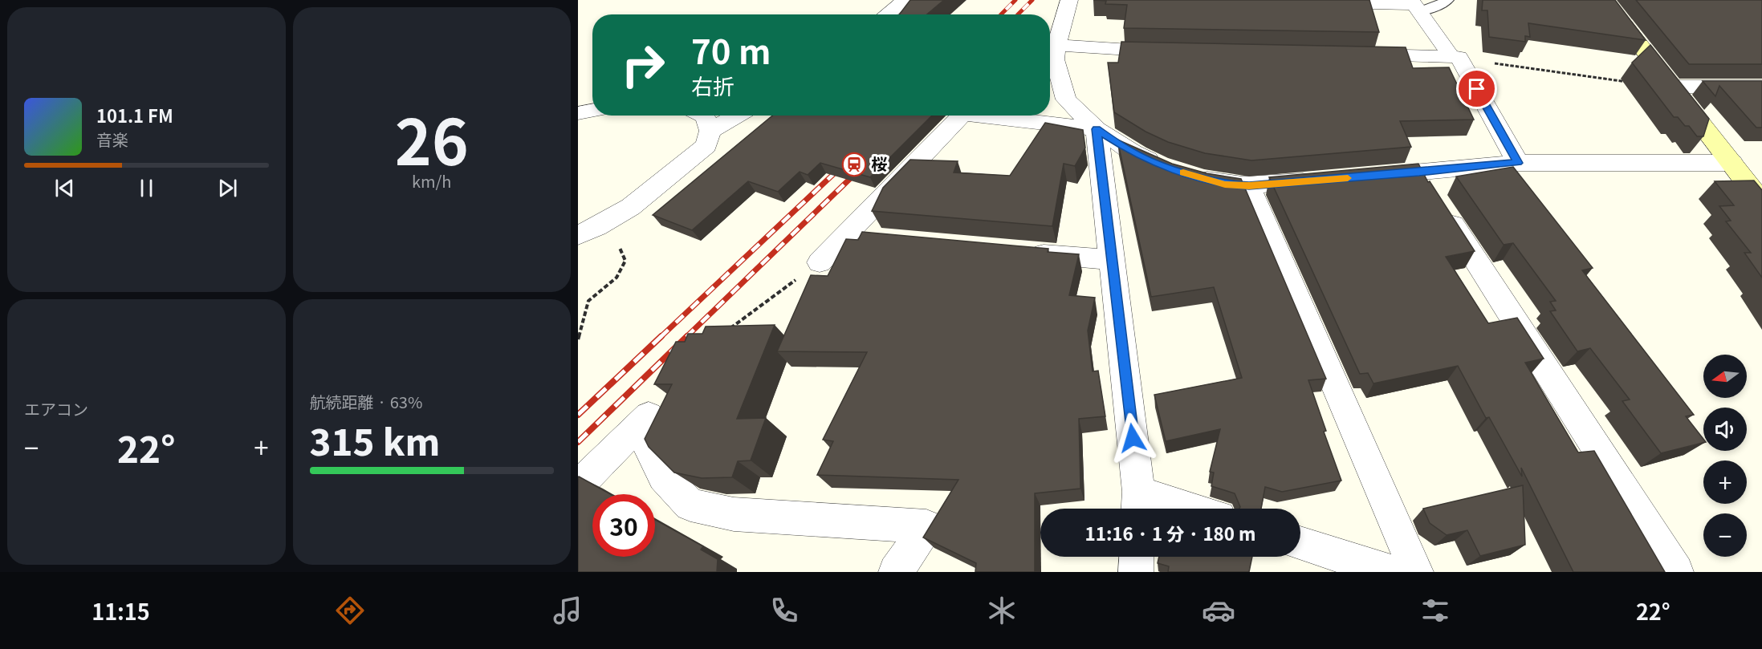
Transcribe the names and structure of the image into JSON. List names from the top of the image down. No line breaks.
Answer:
{"places":{"station":["桜"]},"north":"left","page":{"tile":[["26","km/h"],"エアコン",["航続距離 · 63%","315 km"]],"turn":["70 m","右折"],"song":["101.1 FM","音楽"],"map_buttons":["+","−"],"heat":["−","22°","+"],"limit":"30","trip":"11:16 · 1 分 · 180 m","tabs":["11:15","22°"]}}
